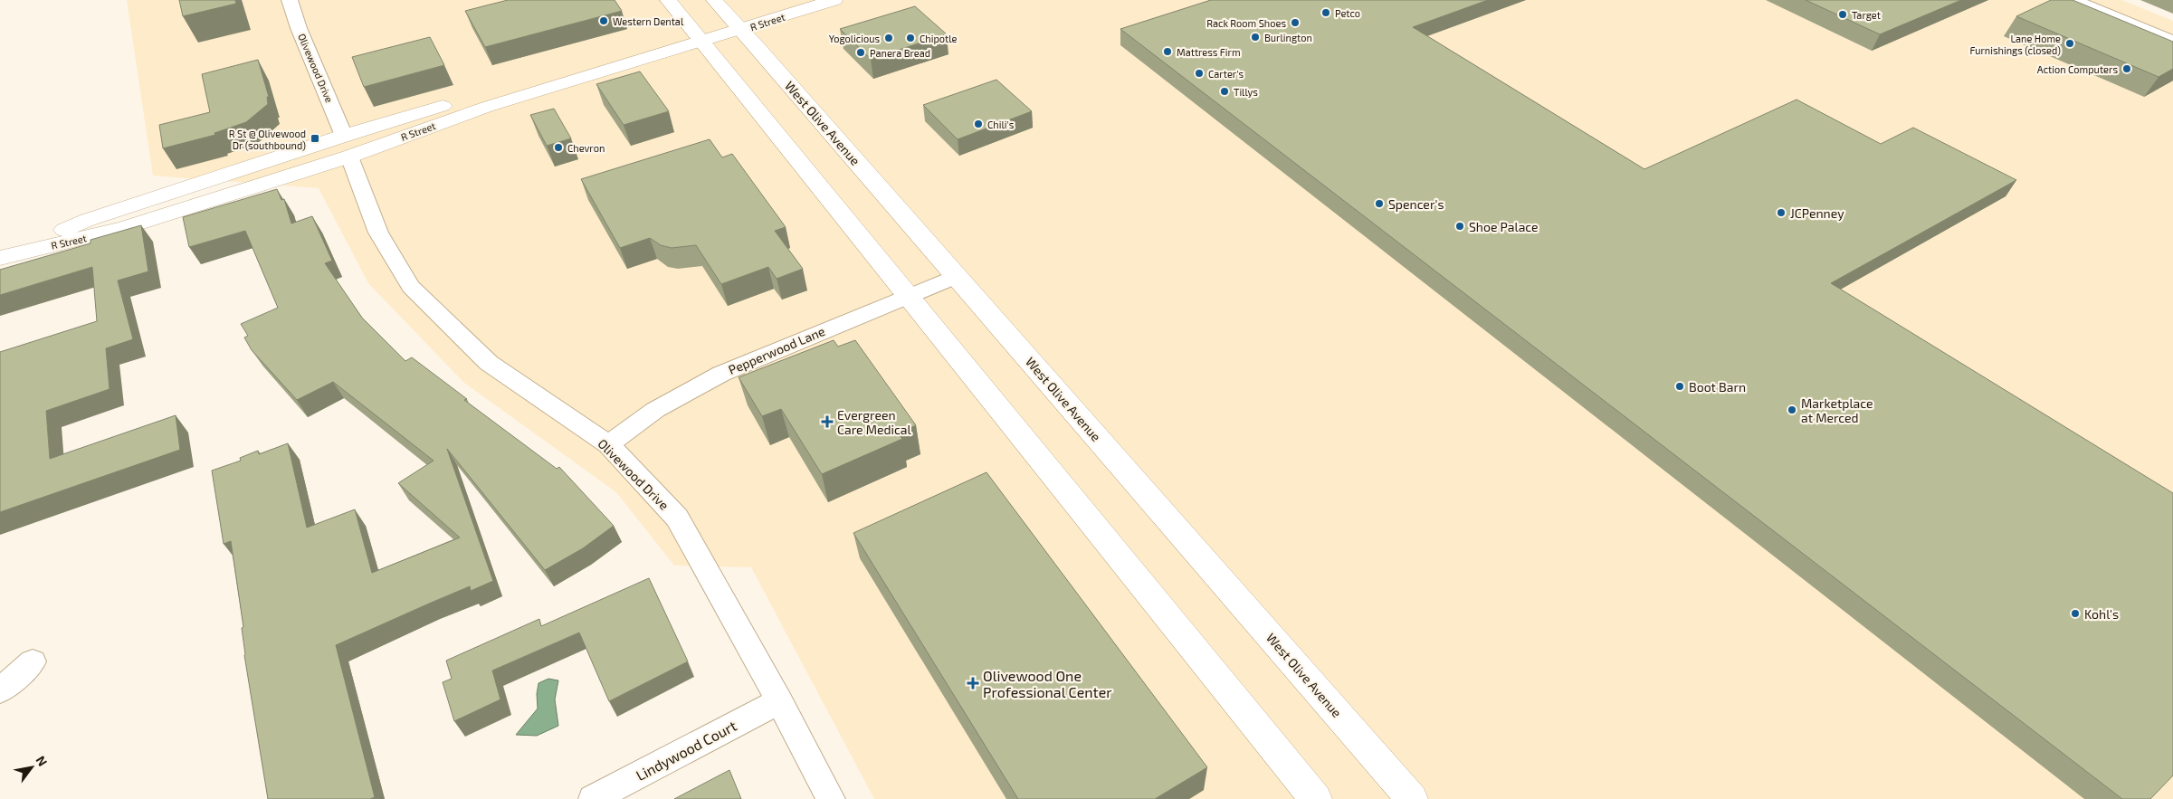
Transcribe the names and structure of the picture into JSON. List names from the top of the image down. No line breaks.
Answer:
{"streets":{"main road":["R Street","West Olive Avenue"],"street":["Olivewood Drive","Pepperwood Lane","Lindywood Court"]},"crossings":[["R Street","Olivewood Drive"],["R Street","West Olive Avenue"],["Olivewood Drive","Pepperwood Lane"],["Olivewood Drive","Lindywood Court"],["West Olive Avenue","Pepperwood Lane"]],"places":{"other":["Petco","Target","Western Dental","Rack Room Shoes","Burlington","Yogolicious","Chipotle","Lane Home Furnishings (closed)","Mattress Firm","Panera Bread","Action Computers","Carter's","Tillys","Chili's","Chevron","Spencer's","JCPenney","Shoe Palace","Boot Barn","Marketplace at Merced","Kohl's"],"transit":["R St @ Olivewood Dr (southbound)"],"health":["Evergreen Care Medical","Olivewood One Professional Center"]},"north":"top right"}
